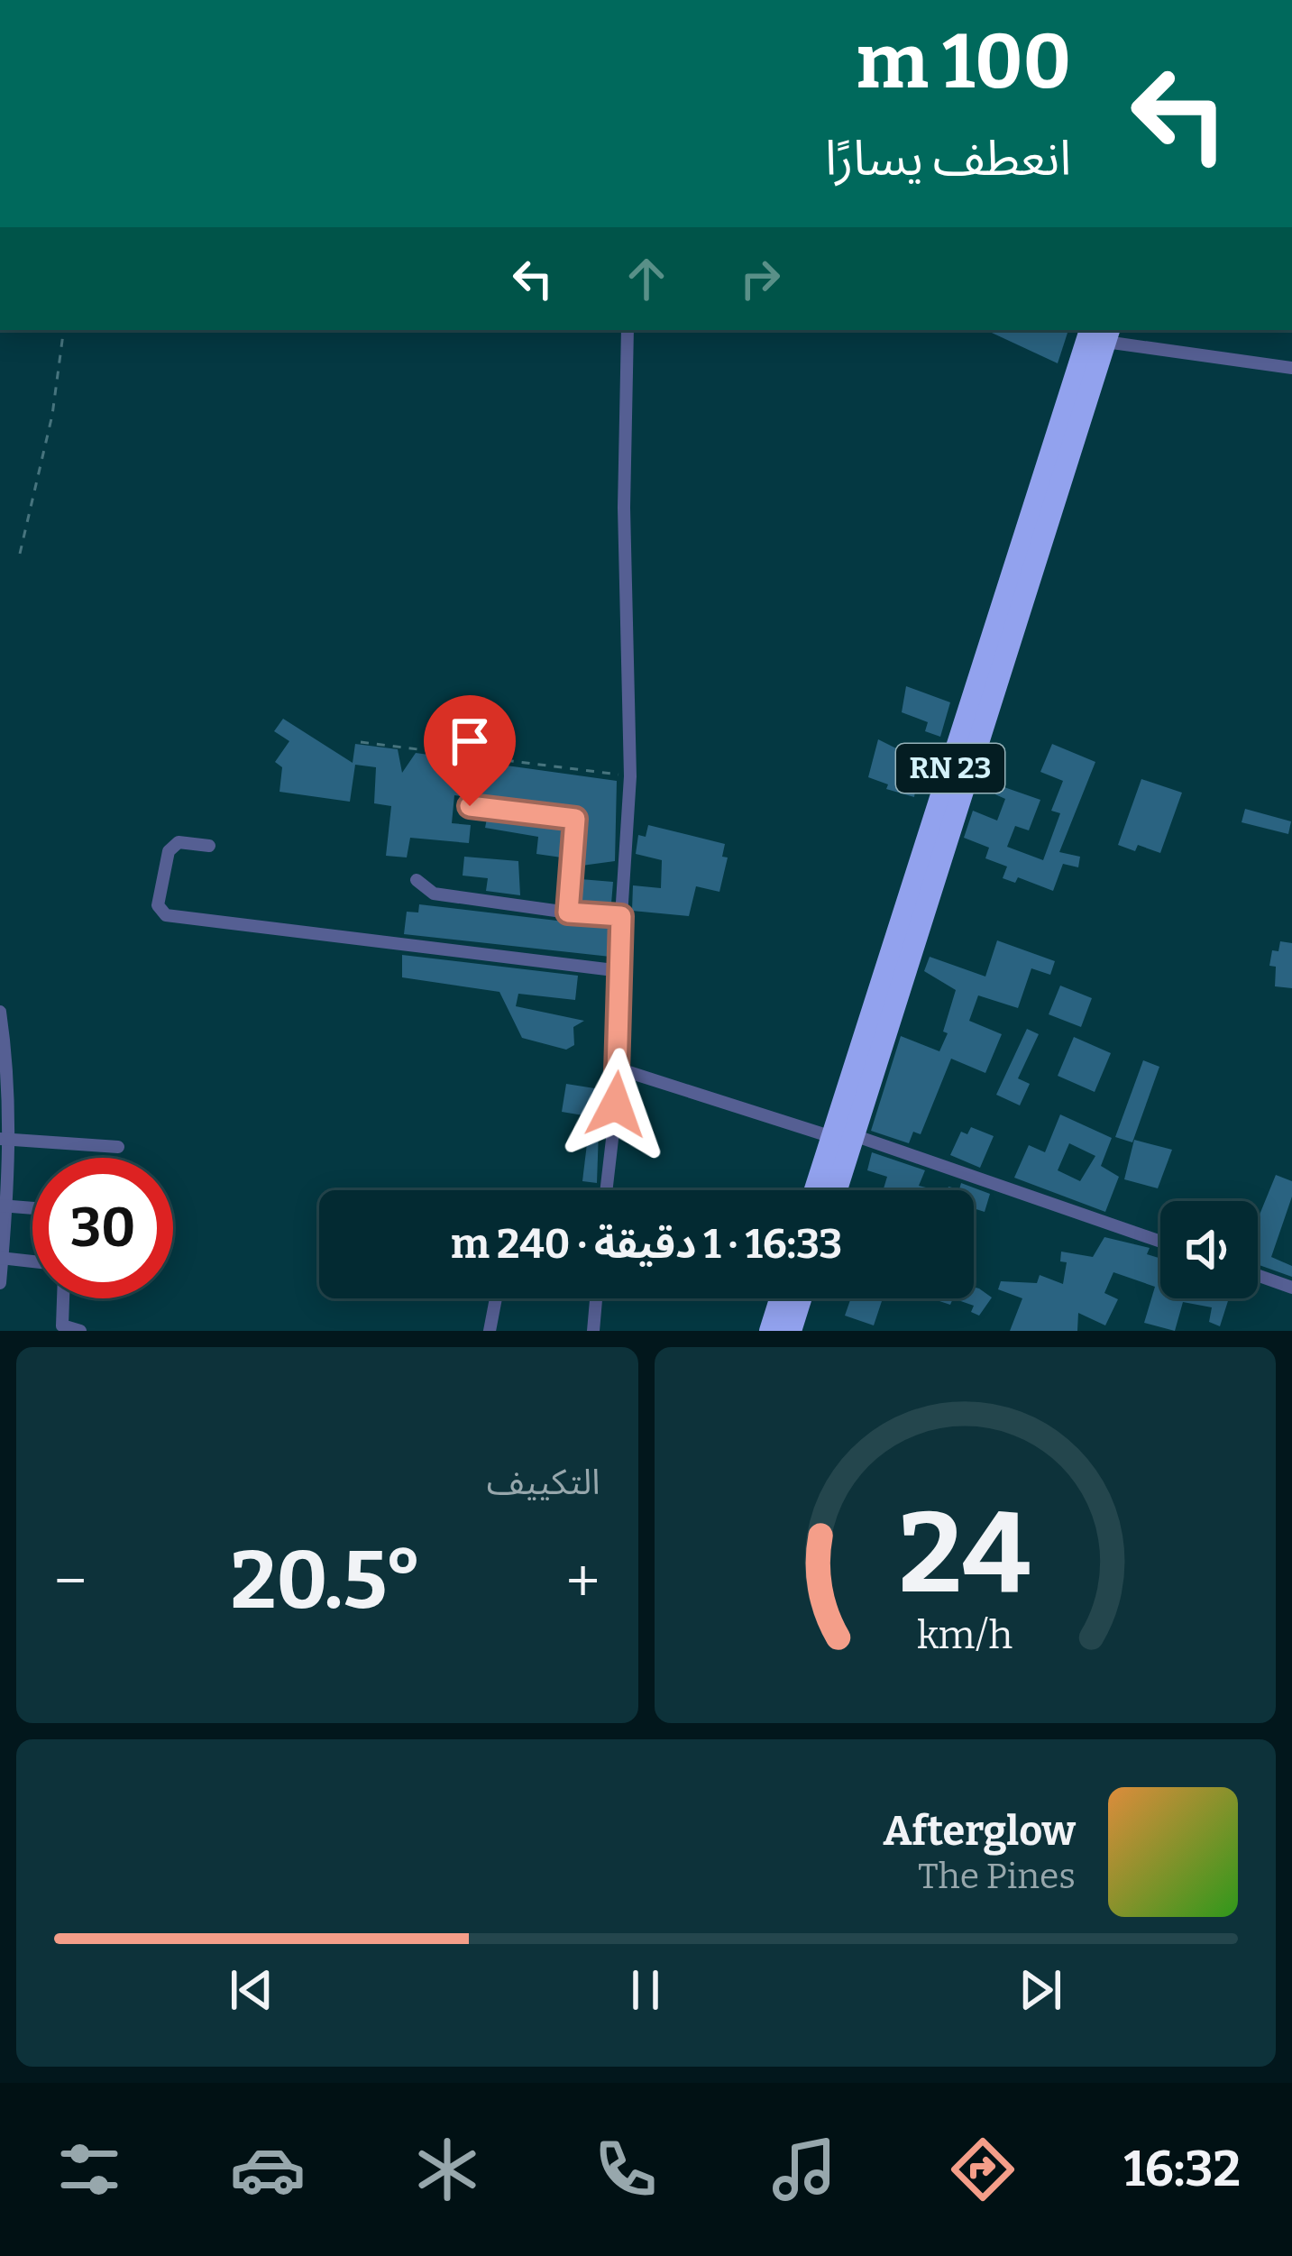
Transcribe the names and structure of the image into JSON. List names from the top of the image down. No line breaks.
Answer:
{"streets":{"highway":["RN 23"]},"page":{"turn":["100 m","انعطف يسارًا"],"limit":"30","trip":"16:33 · 1 دقيقة · 240 m","tile":"التكييف","heat":["−","20.5°","+"],"song":["Afterglow","The Pines"],"tabs":"16:32","gauge":["24","km/h"]}}
